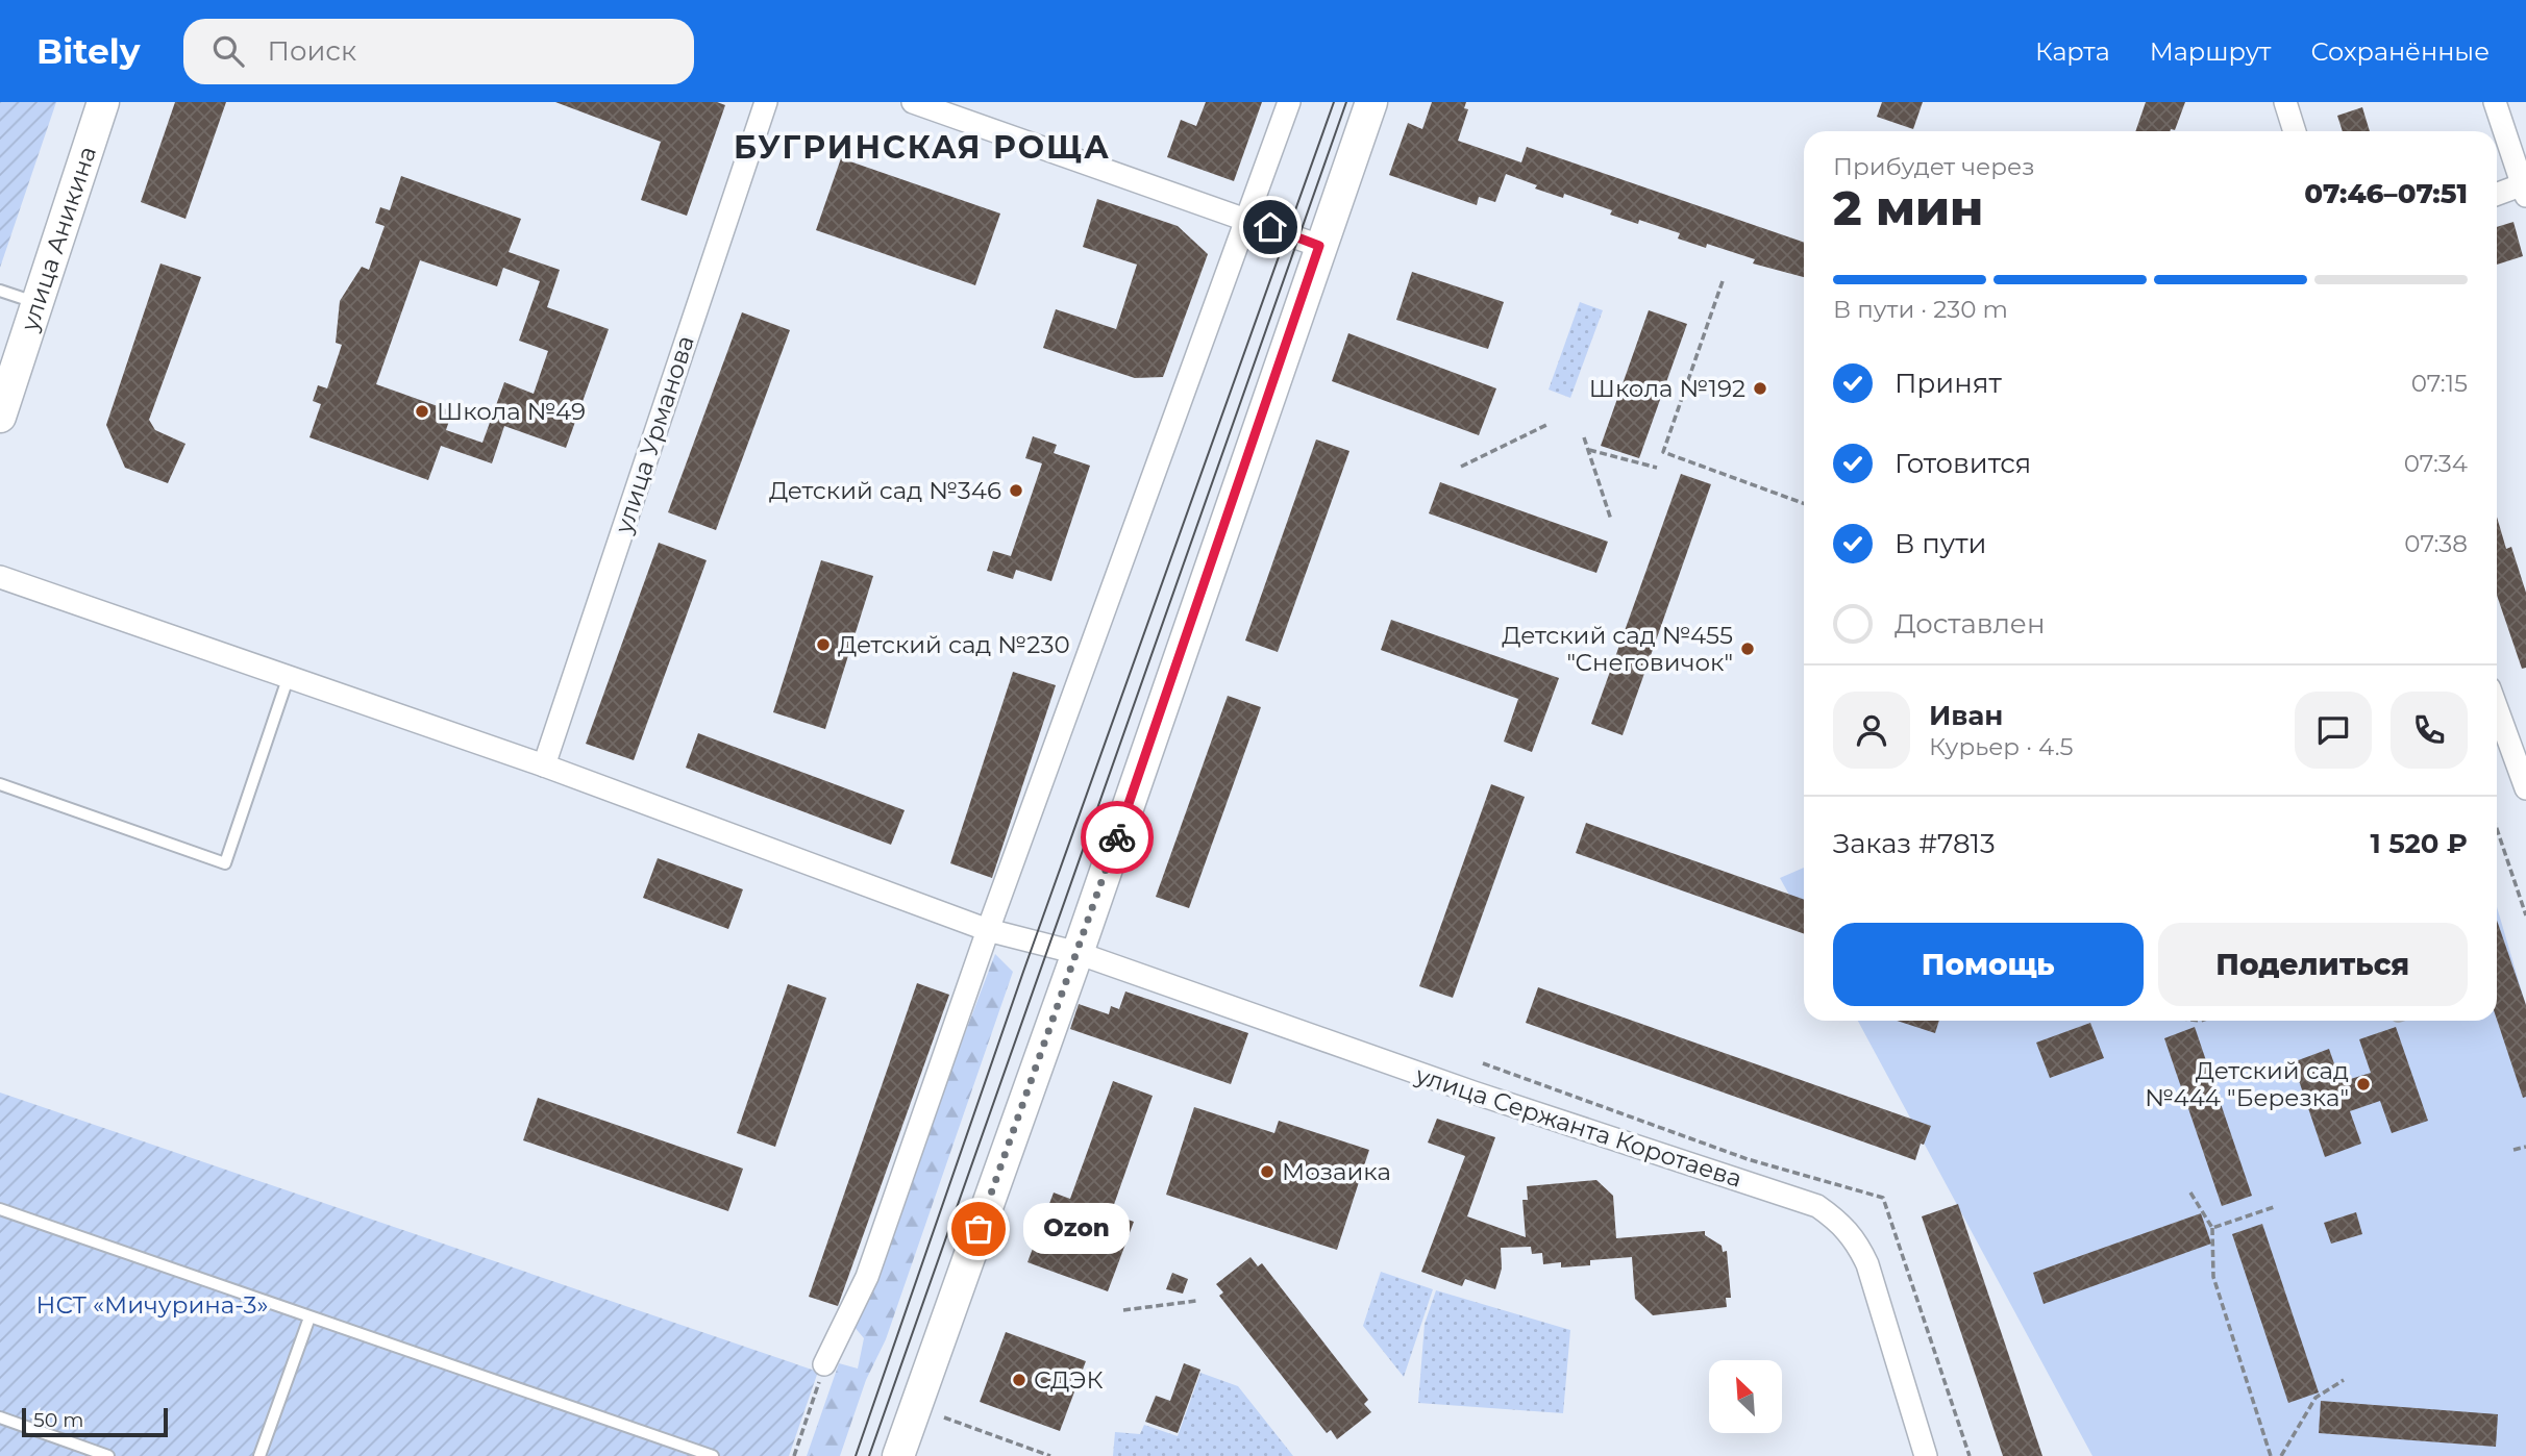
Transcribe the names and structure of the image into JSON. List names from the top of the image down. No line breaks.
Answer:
{"streets":{"street":["улица Аникина","улица Урманова","улица Сержанта Коротаева"]},"crossings":[["улица Урманова","улица Сержанта Коротаева"]],"districts":["БУГРИНСКАЯ РОЩА"],"parks":["НСТ «Мичурина-3»"],"places":["Школа №192","Школа №49","Детский сад №346","Детский сад №230","Детский сад №455 \"Снеговичок\"","Детский сад №444 \"Березка\"","Мозаика","Ozon","СДЭК"],"scale_bar":"50 m","north":"top left","page":{"header":"Bitely","search":"Поиск","nav":["Карта","Маршрут","Сохранённые"],"heading":["2 мин","Прибудет через","07:46–07:51"],"panel":["Иван","Курьер · 4.5","Заказ #7813","1 520 ₽"],"bar":"В пути · 230 m","list":[["Принят","07:15"],["Готовится","07:34"],["В пути","07:38"],"Доставлен"],"buttons":["Помощь","Поделиться"],"bubble":"Ozon","scale":"50 m"}}
